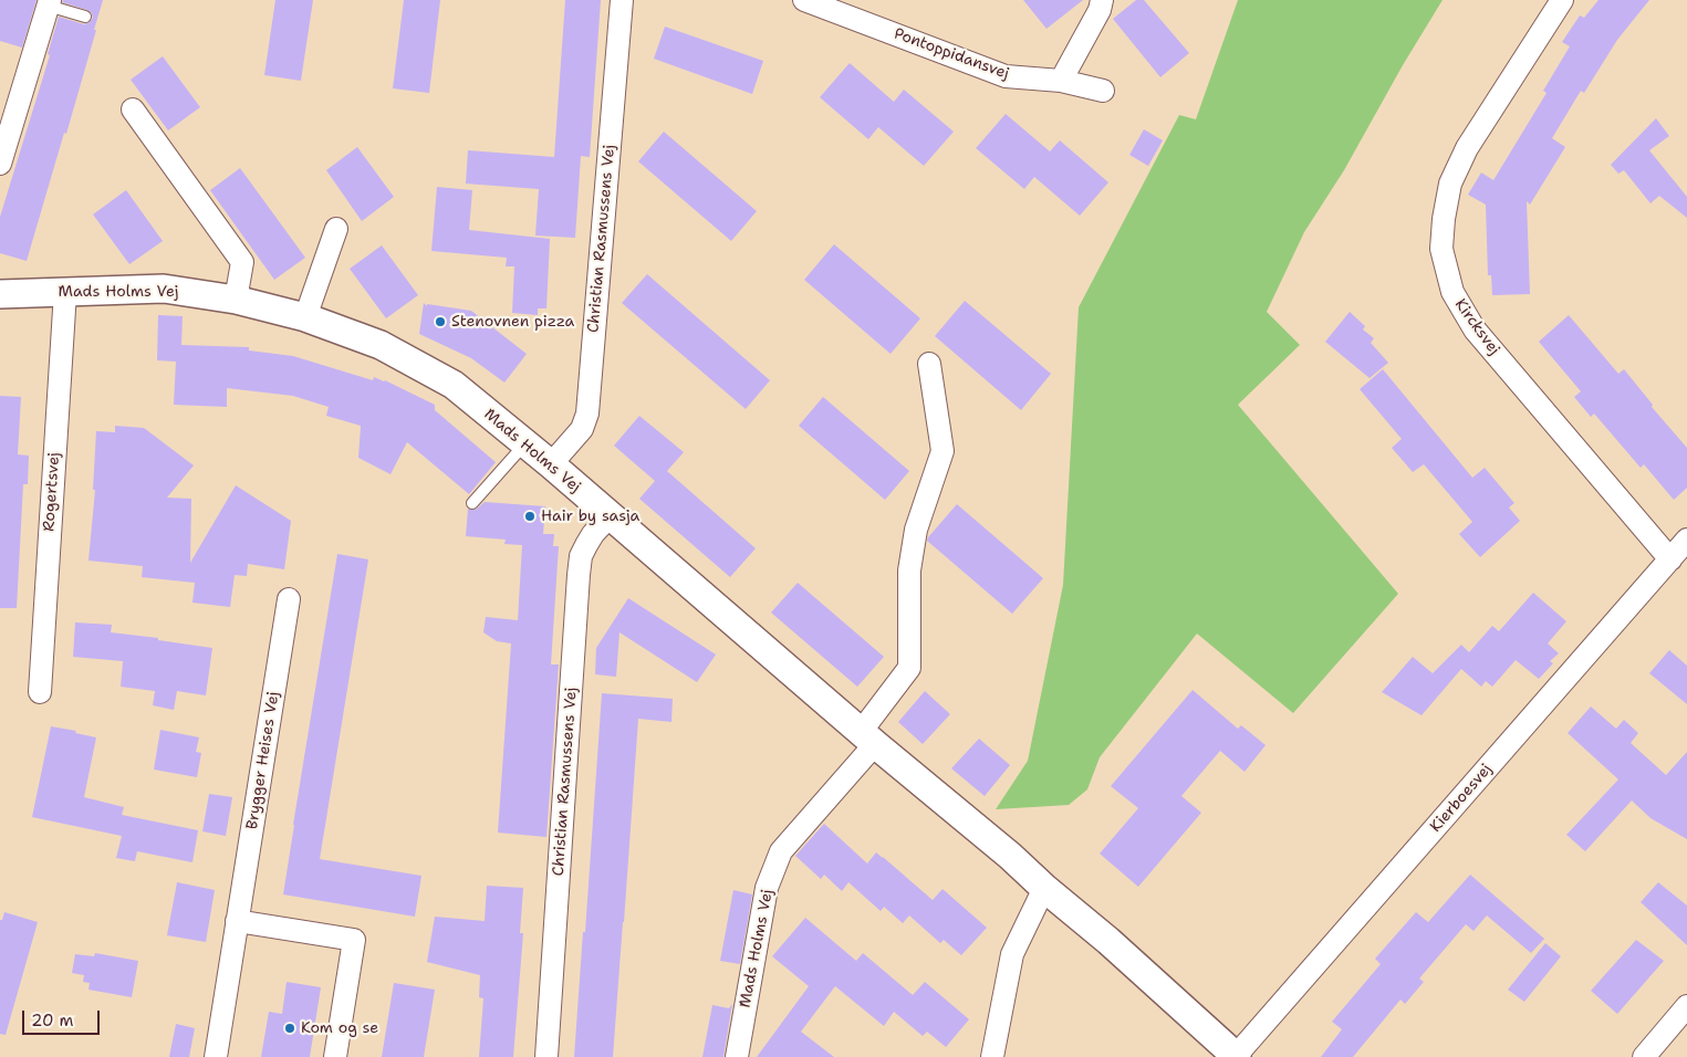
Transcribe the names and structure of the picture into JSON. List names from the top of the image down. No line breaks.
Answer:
{"streets":{"street":["Pontoppidansvej","Christian Rasmussens Vej","Mads Holms Vej","Kircksvej","Rogertsvej","Brygger Heises Vej","Kierboesvej"]},"crossings":[["Christian Rasmussens Vej","Mads Holms Vej"],["Mads Holms Vej","Rogertsvej"],["Mads Holms Vej","Kierboesvej"],["Kircksvej","Kierboesvej"]],"places":["Stenovnen pizza","Hair by sasja","Kom og se"],"scale_bar":"20 m"}
